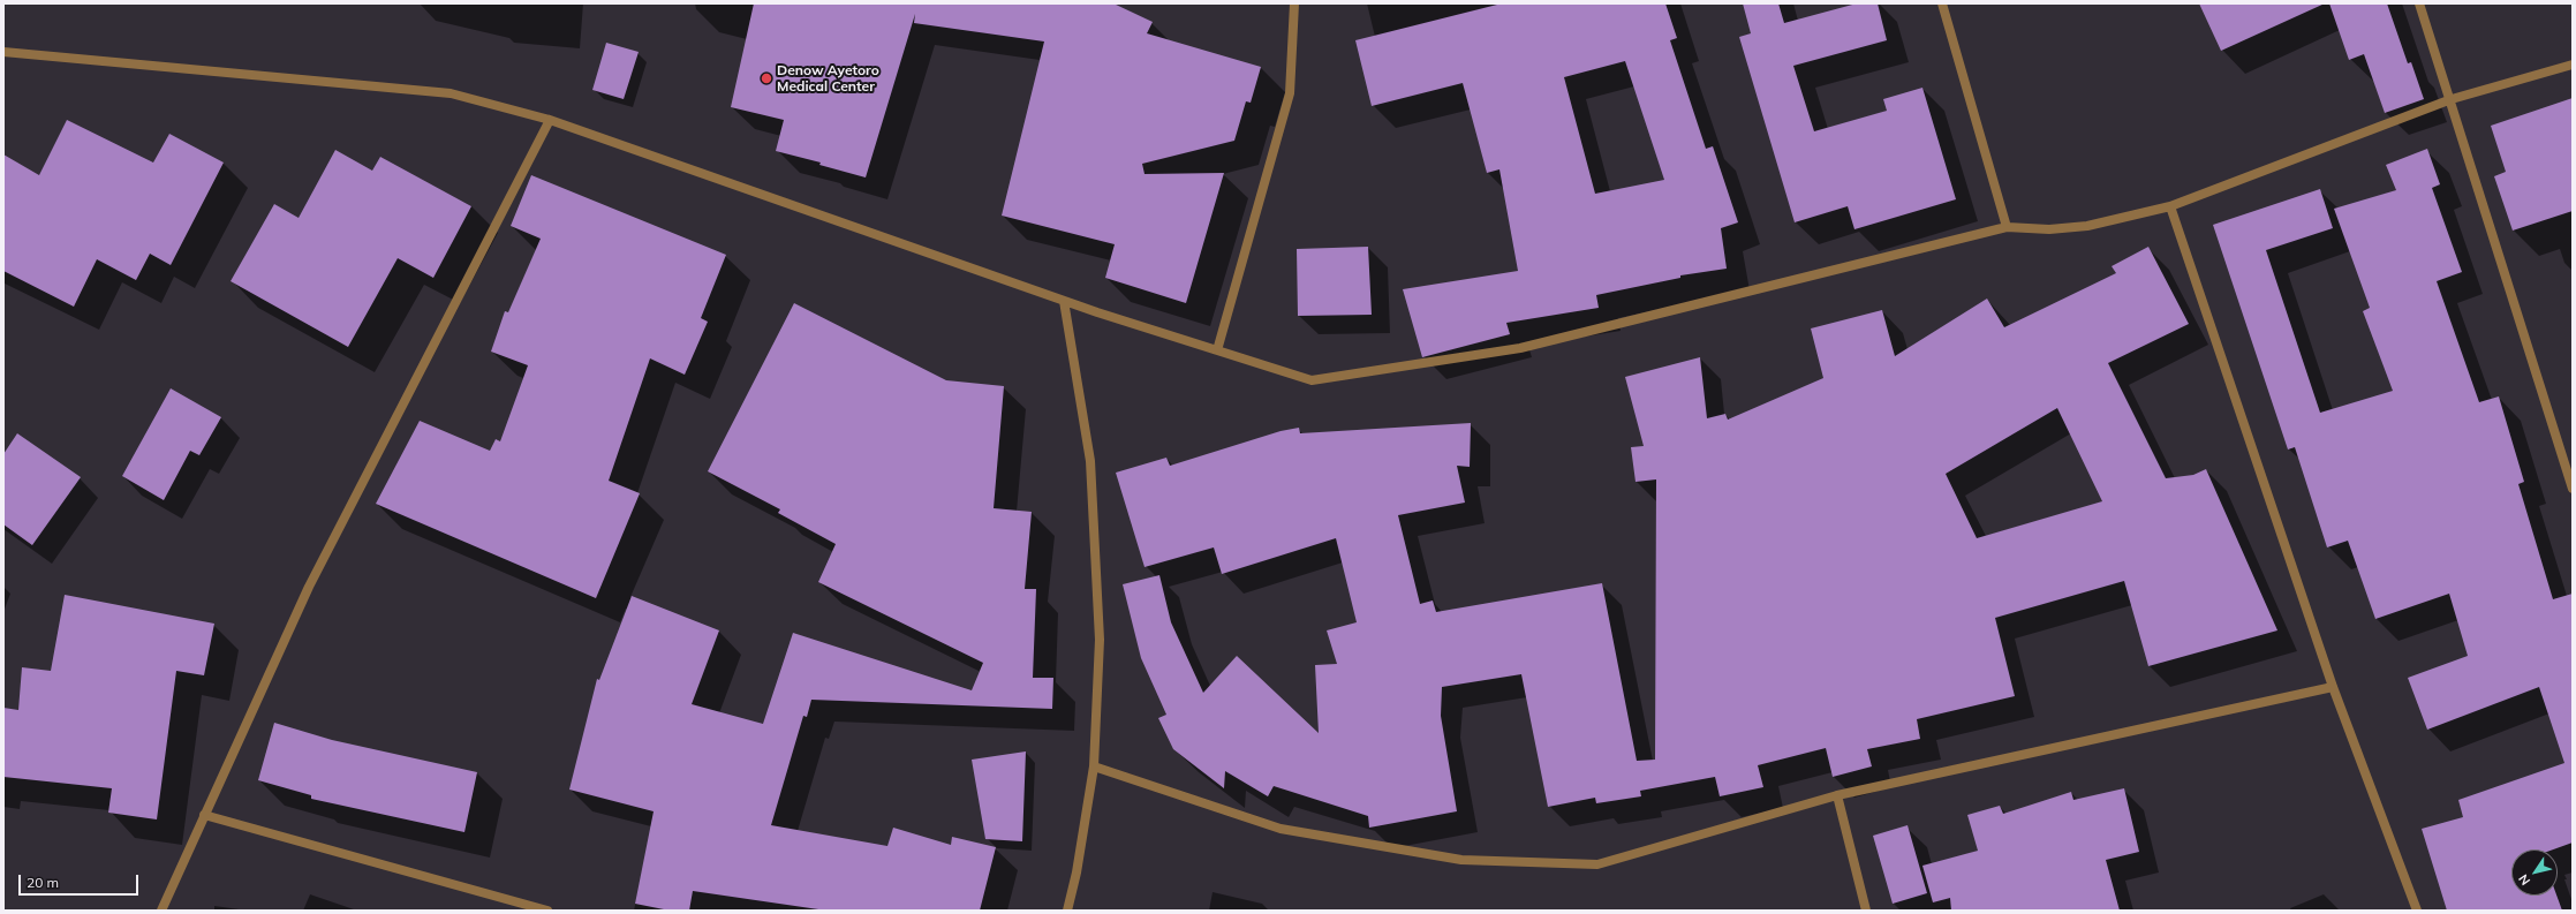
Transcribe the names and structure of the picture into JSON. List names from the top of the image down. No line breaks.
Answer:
{"places":["Denow Ayetoro Medical Center"],"scale_bar":"20 m","north":"bottom left"}
